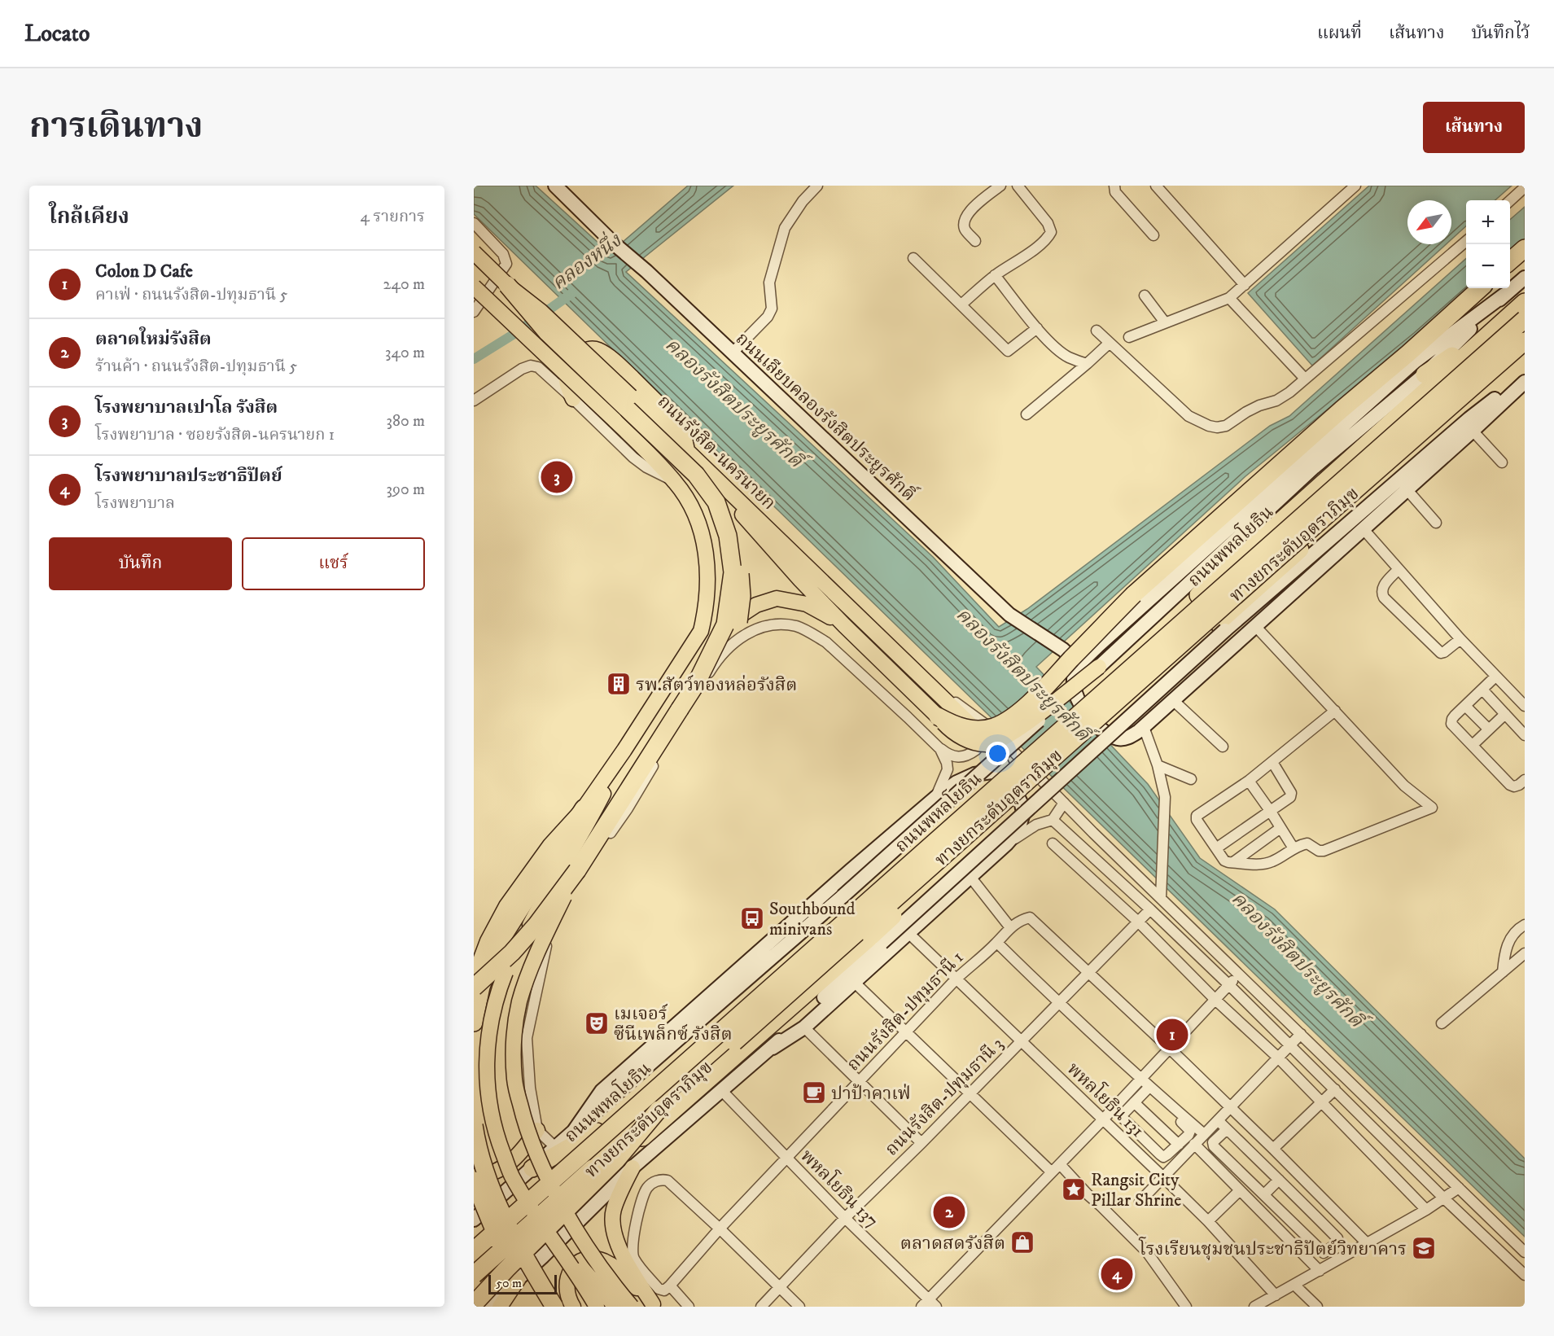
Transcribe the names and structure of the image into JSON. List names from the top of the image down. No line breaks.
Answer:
{"streets":{"highway":["ทางยกระดับอุตราภิมุข","ถนนพหลโยธิน"],"main road":["ถนนเลียบคลองรังสิตประยูรศักดิ์","ถนนรังสิต-นครนายก"],"street":["ถนนรังสิต-ปทุมธานี 1","ถนนรังสิต-ปทุมธานี 3","พหลโยธิน 131","พหลโยธิน 137"]},"crossings":[["ถนนรังสิต-ปทุมธานี 1","ถนนรังสิต-ปทุมธานี 3"],["ถนนรังสิต-ปทุมธานี 1","พหลโยธิน 131"],["ถนนรังสิต-ปทุมธานี 1","พหลโยธิน 137"],["ถนนรังสิต-ปทุมธานี 3","พหลโยธิน 131"],["ถนนรังสิต-ปทุมธานี 3","พหลโยธิน 137"]],"water":["คลองหนึ่ง","คลองรังสิตประยูรศักดิ์"],"places":{"building":["รพ.สัตว์ทองหล่อรังสิต"],"bus stop":["Southbound minivans"],"theatre":["เมเจอร์ ซีนีเพล็กซ์ รังสิต"],"cafe":["ปาป้าคาเฟ่"],"place":["Rangsit City Pillar Shrine"],"shop":["ตลาดสดรังสิต"],"school or university":["โรงเรียนชุมชนประชาธิปัตย์วิทยาคาร"]},"scale_bar":"50 m","north":"bottom left","page":{"header":"Locato","nav":["แผนที่","เส้นทาง","บันทึกไว้"],"title":"การเดินทาง","buttons":["เส้นทาง",["บันทึก","แชร์"]],"heading":["ใกล้เคียง","4 รายการ"],"map_buttons":["+","−"],"list":[{"mark":"1","name":"Colon D Cafe","note":"คาเฟ่ · ถนนรังสิต-ปทุมธานี 5","value":"240 m"},{"mark":"2","name":"ตลาดใหม่รังสิต","note":"ร้านค้า · ถนนรังสิต-ปทุมธานี 5","value":"340 m"},{"mark":"3","name":"โรงพยาบาลเปาโล รังสิต","note":"โรงพยาบาล · ซอยรังสิต-นครนายก 1","value":"380 m"},{"mark":"4","name":"โรงพยาบาลประชาธิปัตย์","note":"โรงพยาบาล","value":"390 m"}],"pins":["3","1","2","4"],"scale":"50 m"}}
